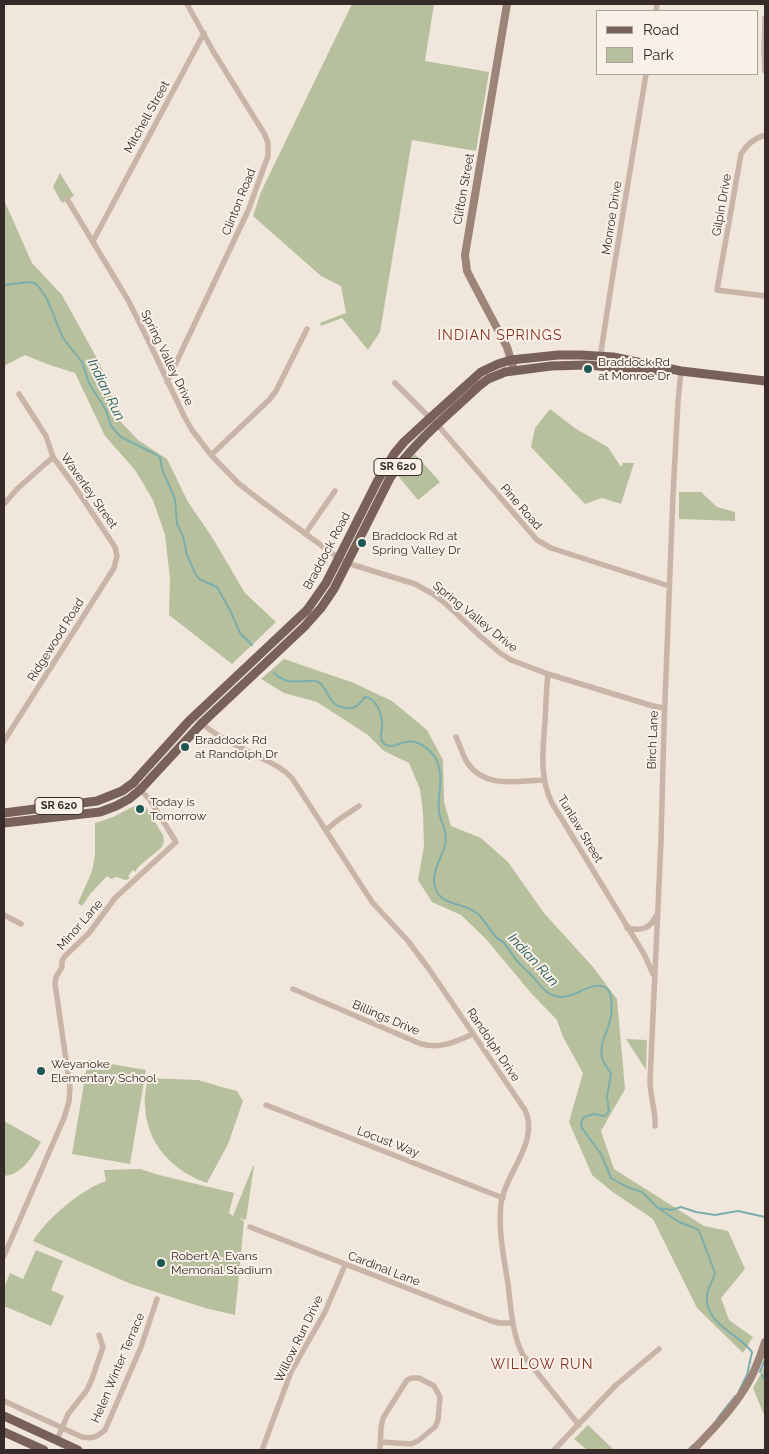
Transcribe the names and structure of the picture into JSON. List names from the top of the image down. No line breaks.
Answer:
{"streets":{"main road":["SR 620","Braddock Road"],"street":["Mitchell Street","Clifton Street","Clinton Road","Gilpin Drive","Monroe Drive","Spring Valley Drive","Waverley Street","Pine Road","Ridgewood Road","Birch Lane","Tunlaw Street","Minor Lane","Billings Drive","Randolph Drive","Locust Way","Cardinal Lane","Willow Run Drive","Helen Winter Terrace"]},"crossings":[["Mitchell Street","Clinton Road"],["Mitchell Street","Spring Valley Drive"],["Clifton Street","Braddock Road"],["Clinton Road","Spring Valley Drive"],["Monroe Drive","Braddock Road"],["Spring Valley Drive","Braddock Road"],["Spring Valley Drive","Birch Lane"],["Spring Valley Drive","Tunlaw Street"],["Waverley Street","Ridgewood Road"],["Pine Road","Braddock Road"],["Pine Road","Birch Lane"],["Braddock Road","Birch Lane"],["Braddock Road","Minor Lane"],["Braddock Road","Randolph Drive"],["Birch Lane","Tunlaw Street"],["Billings Drive","Randolph Drive"],["Randolph Drive","Locust Way"],["Randolph Drive","Cardinal Lane"],["Cardinal Lane","Willow Run Drive"]],"districts":["INDIAN SPRINGS","WILLOW RUN"],"water":["Indian Run"],"places":["Braddock Rd at Monroe Dr","Braddock Rd at Spring Valley Dr","Braddock Rd at Randolph Dr","Today is Tomorrow","Weyanoke Elementary School","Robert A. Evans Memorial Stadium"],"legend":["Road","Park"]}
